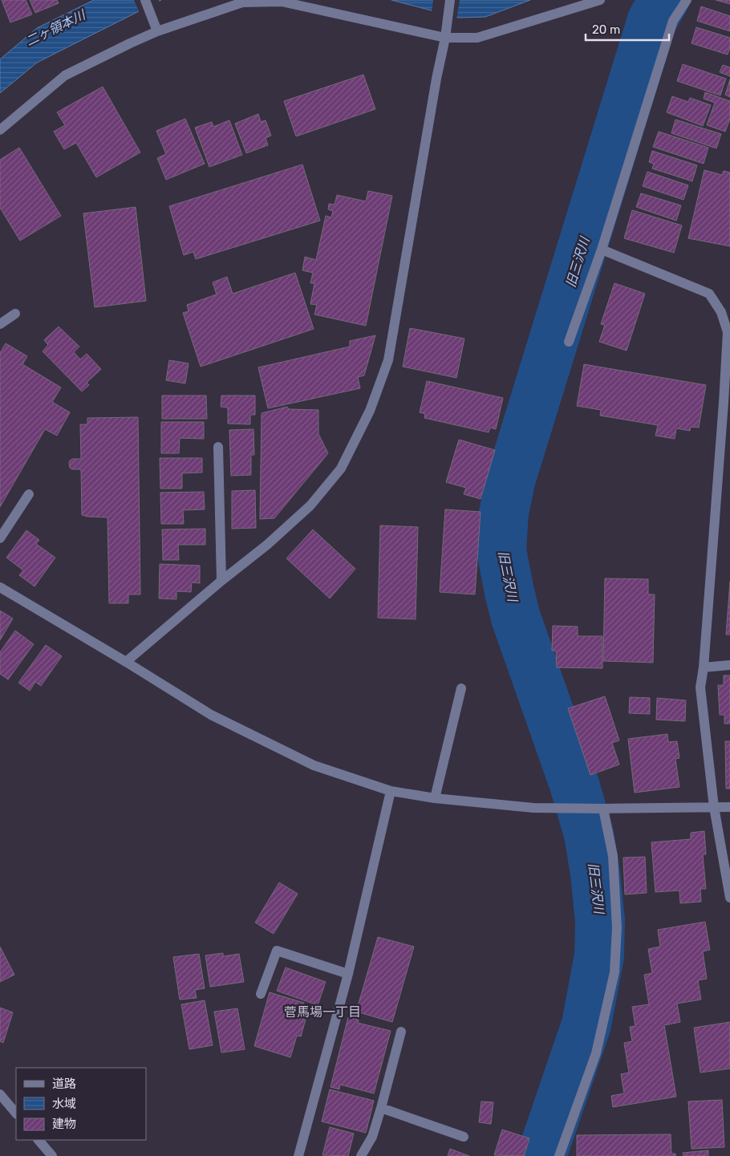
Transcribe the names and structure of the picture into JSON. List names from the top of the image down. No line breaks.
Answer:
{"districts":["菅馬場一丁目"],"water":["二ヶ領本川","旧三沢川"],"legend":["道路","水域","建物"],"scale_bar":"20 m"}
